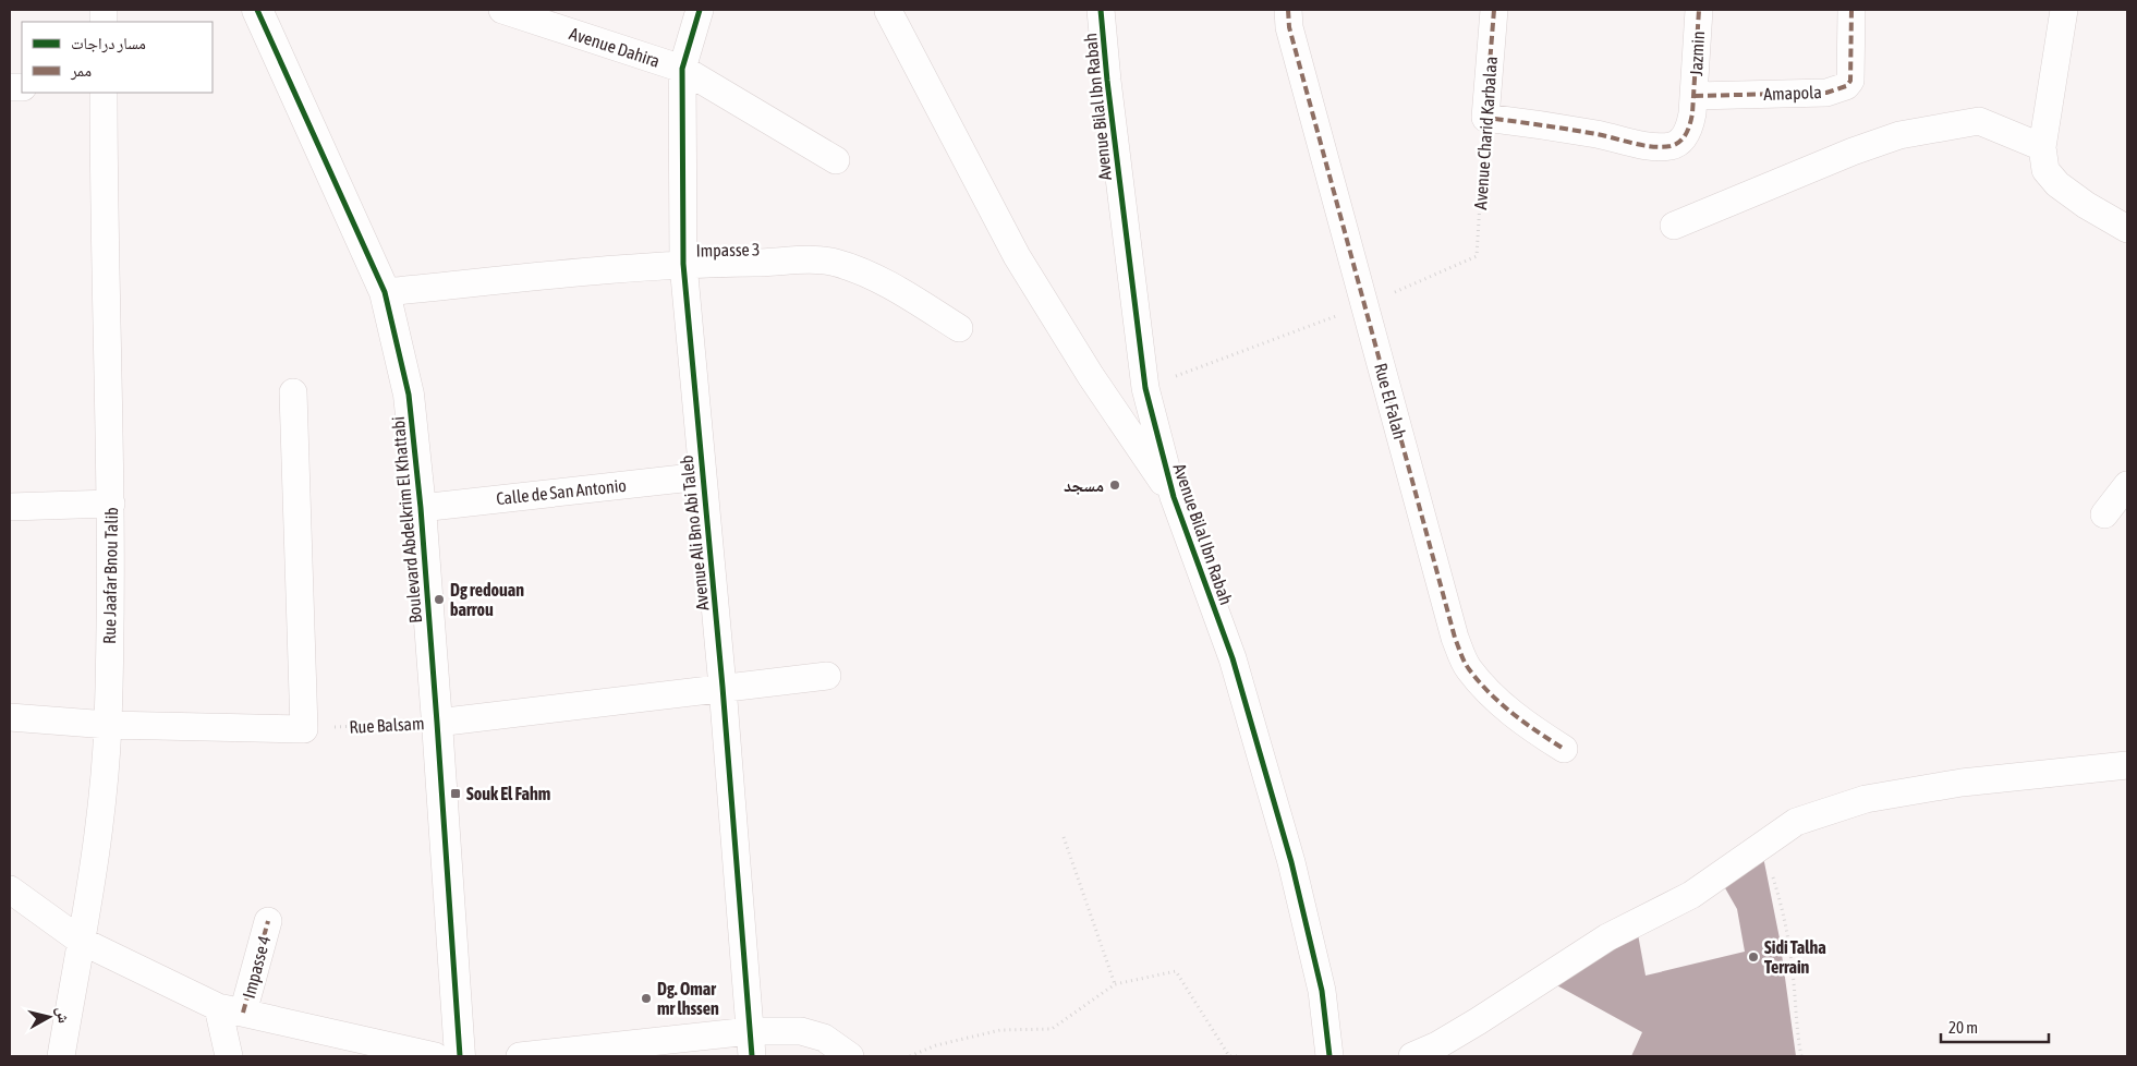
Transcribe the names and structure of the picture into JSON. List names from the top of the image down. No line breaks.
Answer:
{"streets":{"street":["Avenue Dahira","Jazmin","Amapola","Avenue Bilal Ibn Rabah","Avenue Charid Karbalaa","Impasse 3","Rue El Falah","Calle de San Antonio","Boulevard Abdelkrim El Khattabi","Avenue Ali Bno Abi Taleb","Rue Jaafar Bnou Talib","Rue Balsam","Impasse 4"]},"crossings":[["Avenue Dahira","Avenue Ali Bno Abi Taleb"],["Jazmin","Amapola"],["Jazmin","Avenue Charid Karbalaa"],["Avenue Charid Karbalaa","Rue El Falah"],["Impasse 3","Boulevard Abdelkrim El Khattabi"],["Impasse 3","Avenue Ali Bno Abi Taleb"],["Calle de San Antonio","Boulevard Abdelkrim El Khattabi"],["Calle de San Antonio","Avenue Ali Bno Abi Taleb"],["Boulevard Abdelkrim El Khattabi","Rue Balsam"],["Avenue Ali Bno Abi Taleb","Rue Balsam"]],"places":{"other":["مسجد","Dg redouan barrou","Sidi Talha Terrain","Dg. Omar mr lhssen"],"transit":["Souk El Fahm"]},"legend":["مسار دراجات","ممر"],"scale_bar":"20 m","north":"right"}
